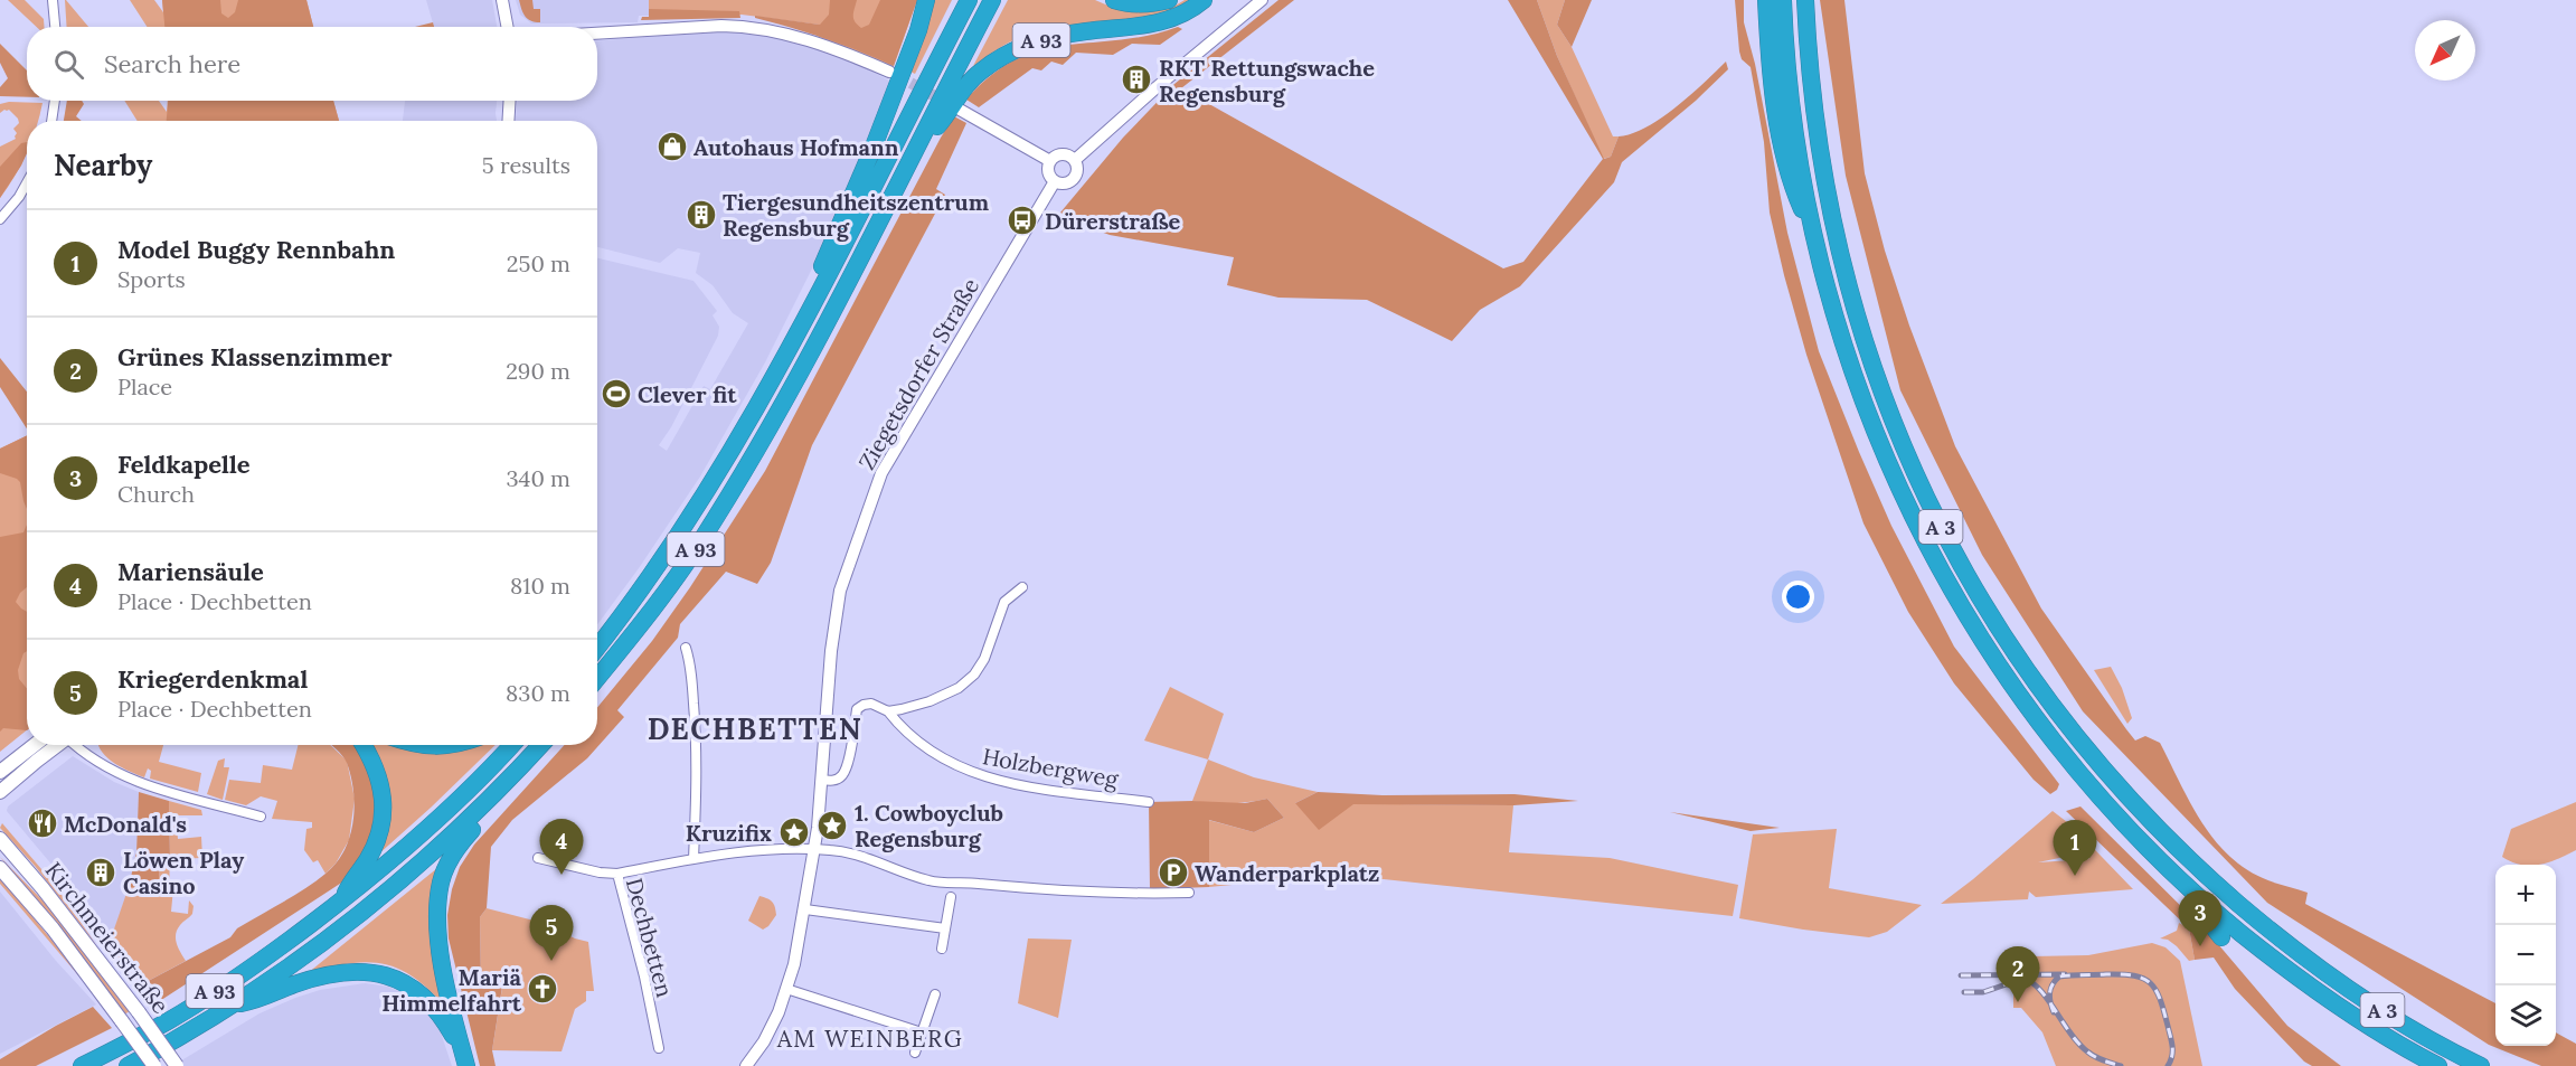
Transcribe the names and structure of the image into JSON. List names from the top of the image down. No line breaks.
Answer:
{"streets":{"highway":["A 93","A 3"],"main road":["Kirchmeierstraße"],"street":["Ziegetsdorfer Straße","Holzbergweg","Dechbetten"]},"districts":["DECHBETTEN","AM WEINBERG"],"places":{"building":["RKT Rettungswache Regensburg","Tiergesundheitszentrum Regensburg","Löwen Play Casino"],"shop":["Autohaus Hofmann"],"bus stop":["Dürerstraße"],"sports":["Clever fit"],"restaurant":["McDonald's"],"place":["1. Cowboyclub Regensburg","Kruzifix"],"parking":["Wanderparkplatz"],"church":["Mariä Himmelfahrt"]},"north":"bottom left","page":{"search":"Search here","heading":["Nearby","5 results"],"list":[{"mark":"1","name":"Model Buggy Rennbahn","note":"Sports","value":"250 m"},{"mark":"2","name":"Grünes Klassenzimmer","note":"Place","value":"290 m"},{"mark":"3","name":"Feldkapelle","note":"Church","value":"340 m"},{"mark":"4","name":"Mariensäule","note":"Place · Dechbetten","value":"810 m"},{"mark":"5","name":"Kriegerdenkmal","note":"Place · Dechbetten","value":"830 m"}],"pins":["4","1","3","5","2"],"map_buttons":["+","−"]}}
